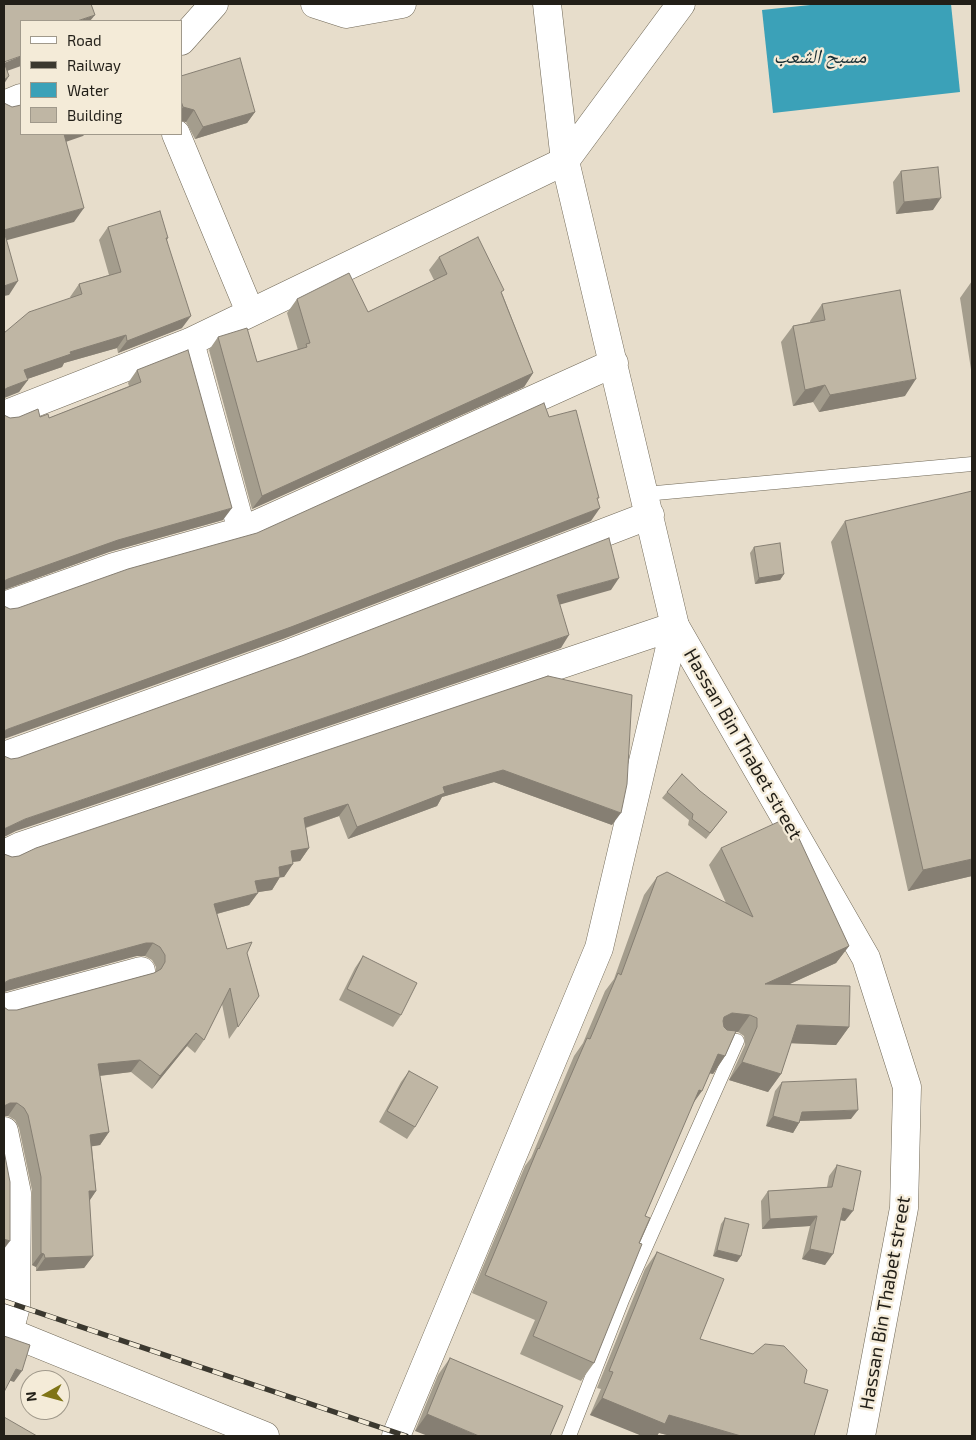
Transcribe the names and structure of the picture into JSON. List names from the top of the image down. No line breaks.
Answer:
{"streets":{"street":["Hassan Bin Thabet street"]},"water":["مسبح الشعب"],"legend":["Road","Railway","Water","Building"],"north":"left"}
